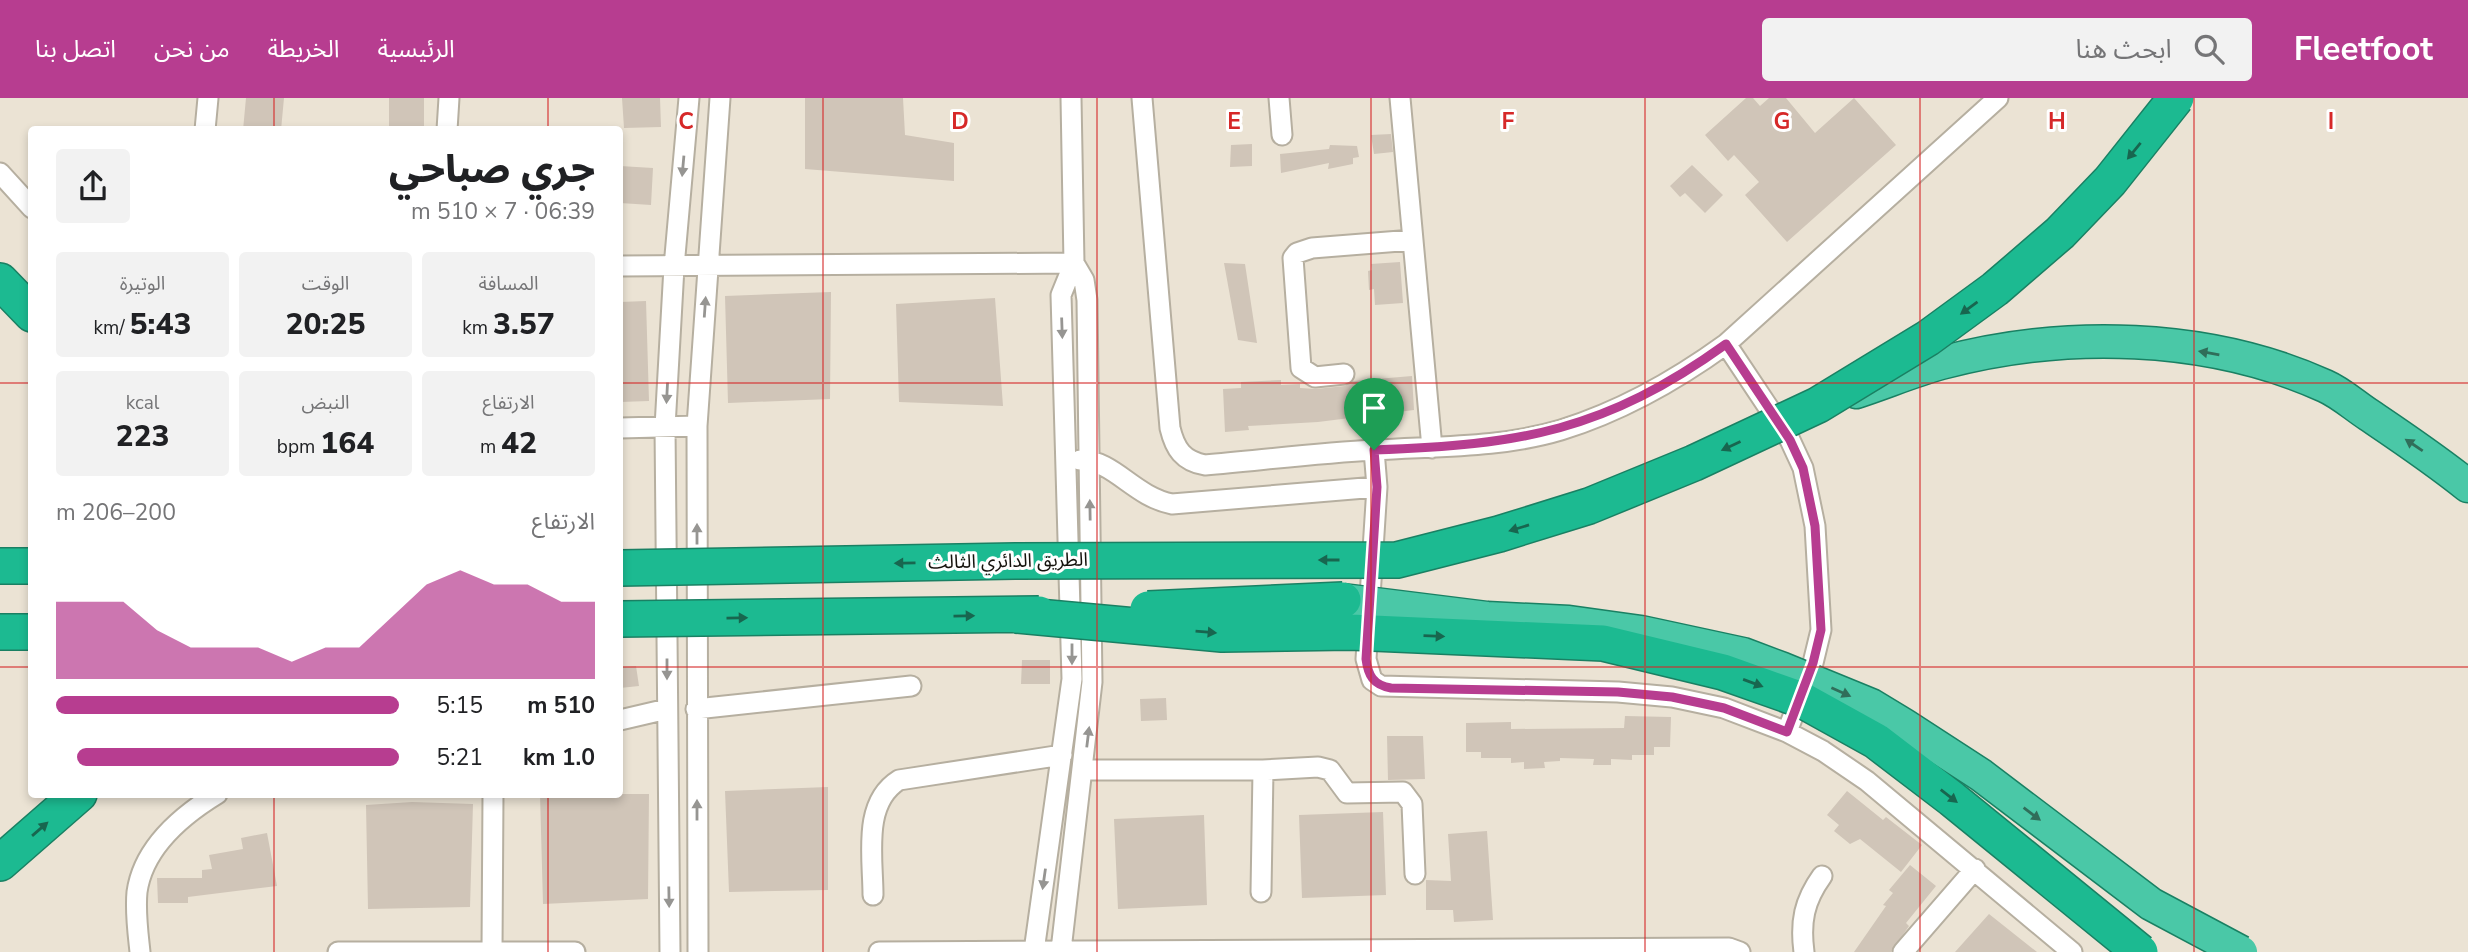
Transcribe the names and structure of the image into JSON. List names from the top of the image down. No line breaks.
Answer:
{"streets":{"highway":["الطريق الدائري الثالث"]},"page":{"header":"Fleetfoot","search":"ابحث هنا","nav":["الرئيسية","الخريطة","من نحن","اتصل بنا"],"heading":["جري صباحي","06:39 · 7 × 510 m"],"stats":[["المسافة","3.57 km"],["الوقت","20:25"],["الوتيرة","5:43 /km"],["الارتفاع","42 m"],["النبض","164 bpm"],["kcal","223"]],"chart":["الارتفاع","200–206 m"],"list":[{"name":"510 m","note":"5:15"},{"name":"1.0 km","note":"5:21"}]},"grid":{"columns":["C","D","E","F","G","H","I"]}}
